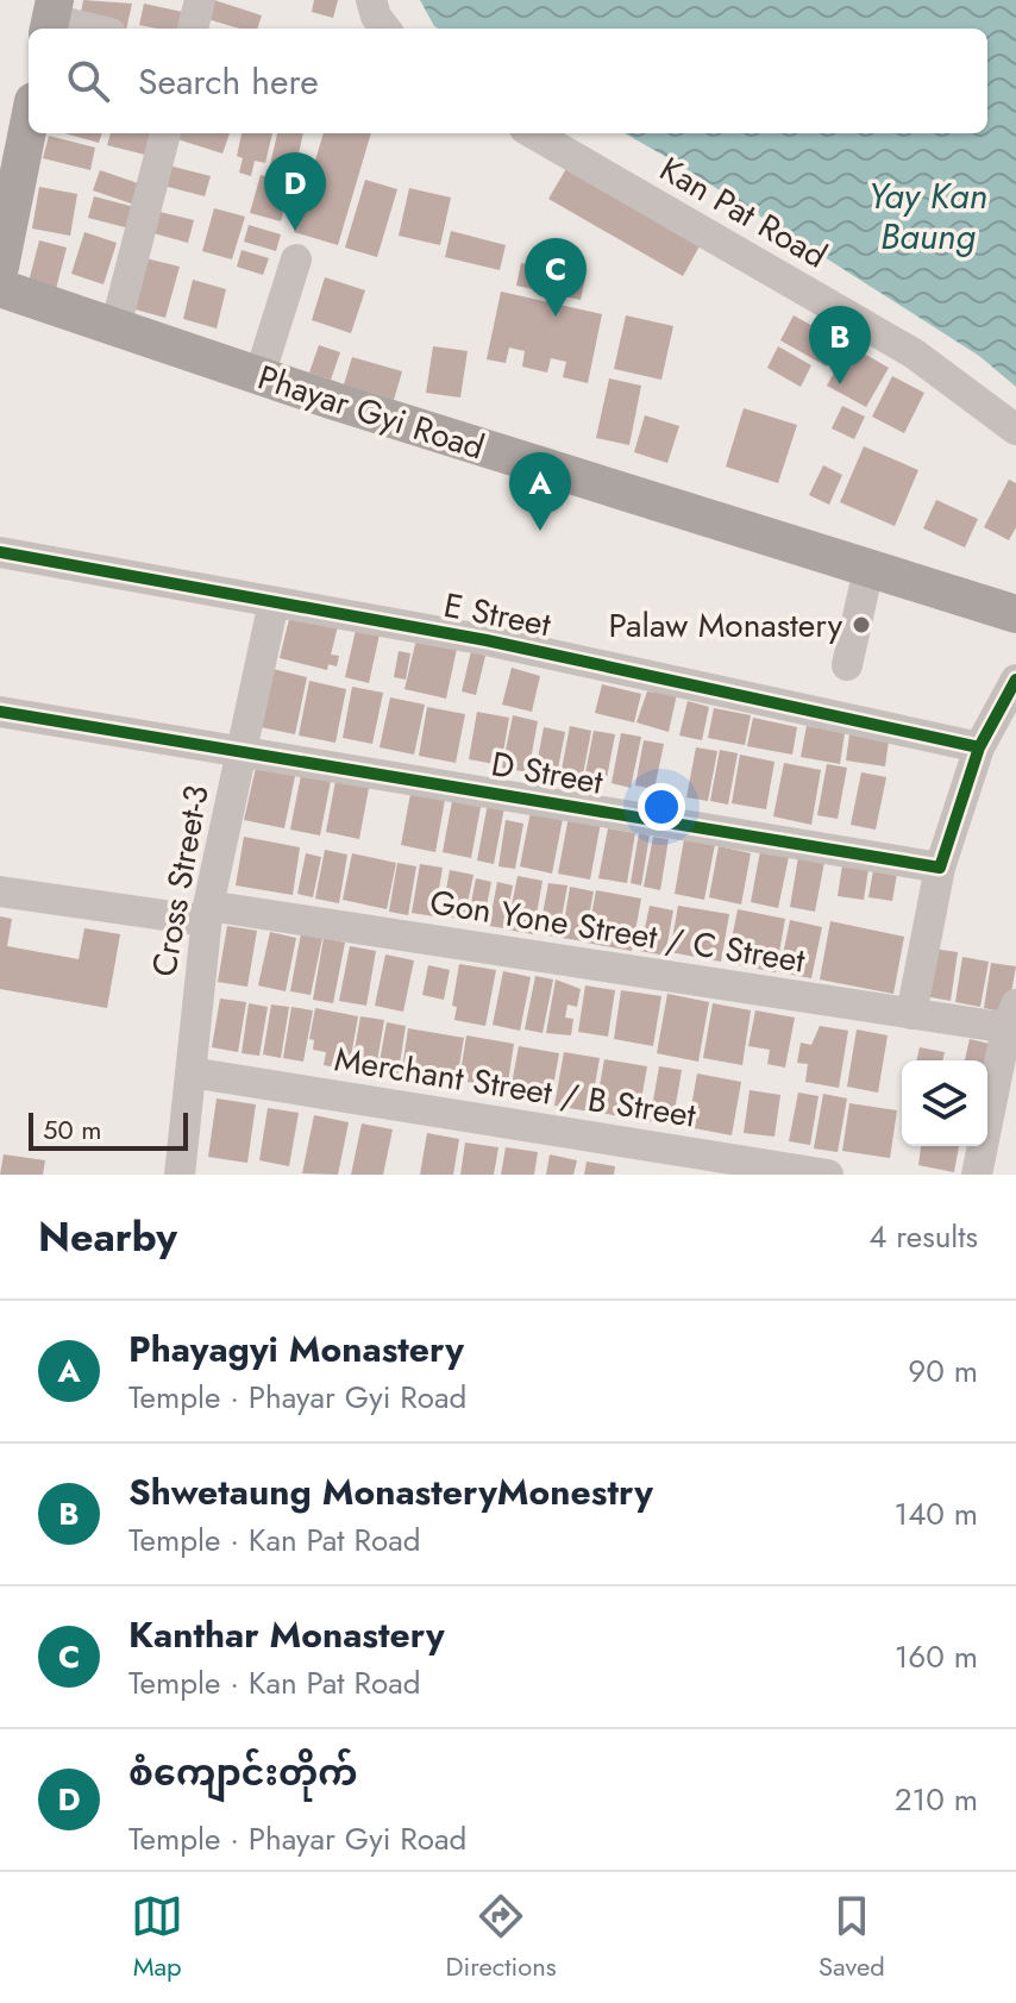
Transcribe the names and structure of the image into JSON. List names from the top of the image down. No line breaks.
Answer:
{"streets":{"main road":["Phayar Gyi Road"],"street":["Kan Pat Road","E Street","D Street","Cross Street-3","Gon Yone Street / C Street","Merchant Street / B Street"]},"crossings":[["E Street","Cross Street-3"],["D Street","Cross Street-3"],["Cross Street-3","Gon Yone Street / C Street"],["Cross Street-3","Merchant Street / B Street"]],"water":["Yay Kan Baung"],"places":["Palaw Monastery"],"scale_bar":"50 m","page":{"search":"Search here","pins":["D","C","B","A"],"scale":"50 m","heading":["Nearby","4 results"],"list":[{"mark":"A","name":"Phayagyi Monastery","note":"Temple · Phayar Gyi Road","value":"90 m"},{"mark":"B","name":"Shwetaung MonasteryMonestry","note":"Temple · Kan Pat Road","value":"140 m"},{"mark":"C","name":"Kanthar Monastery","note":"Temple · Kan Pat Road","value":"160 m"},{"mark":"D","name":"စံကျောင်းတိုက်","note":"Temple · Phayar Gyi Road","value":"210 m"}],"nav":["Map","Directions","Saved"]}}
